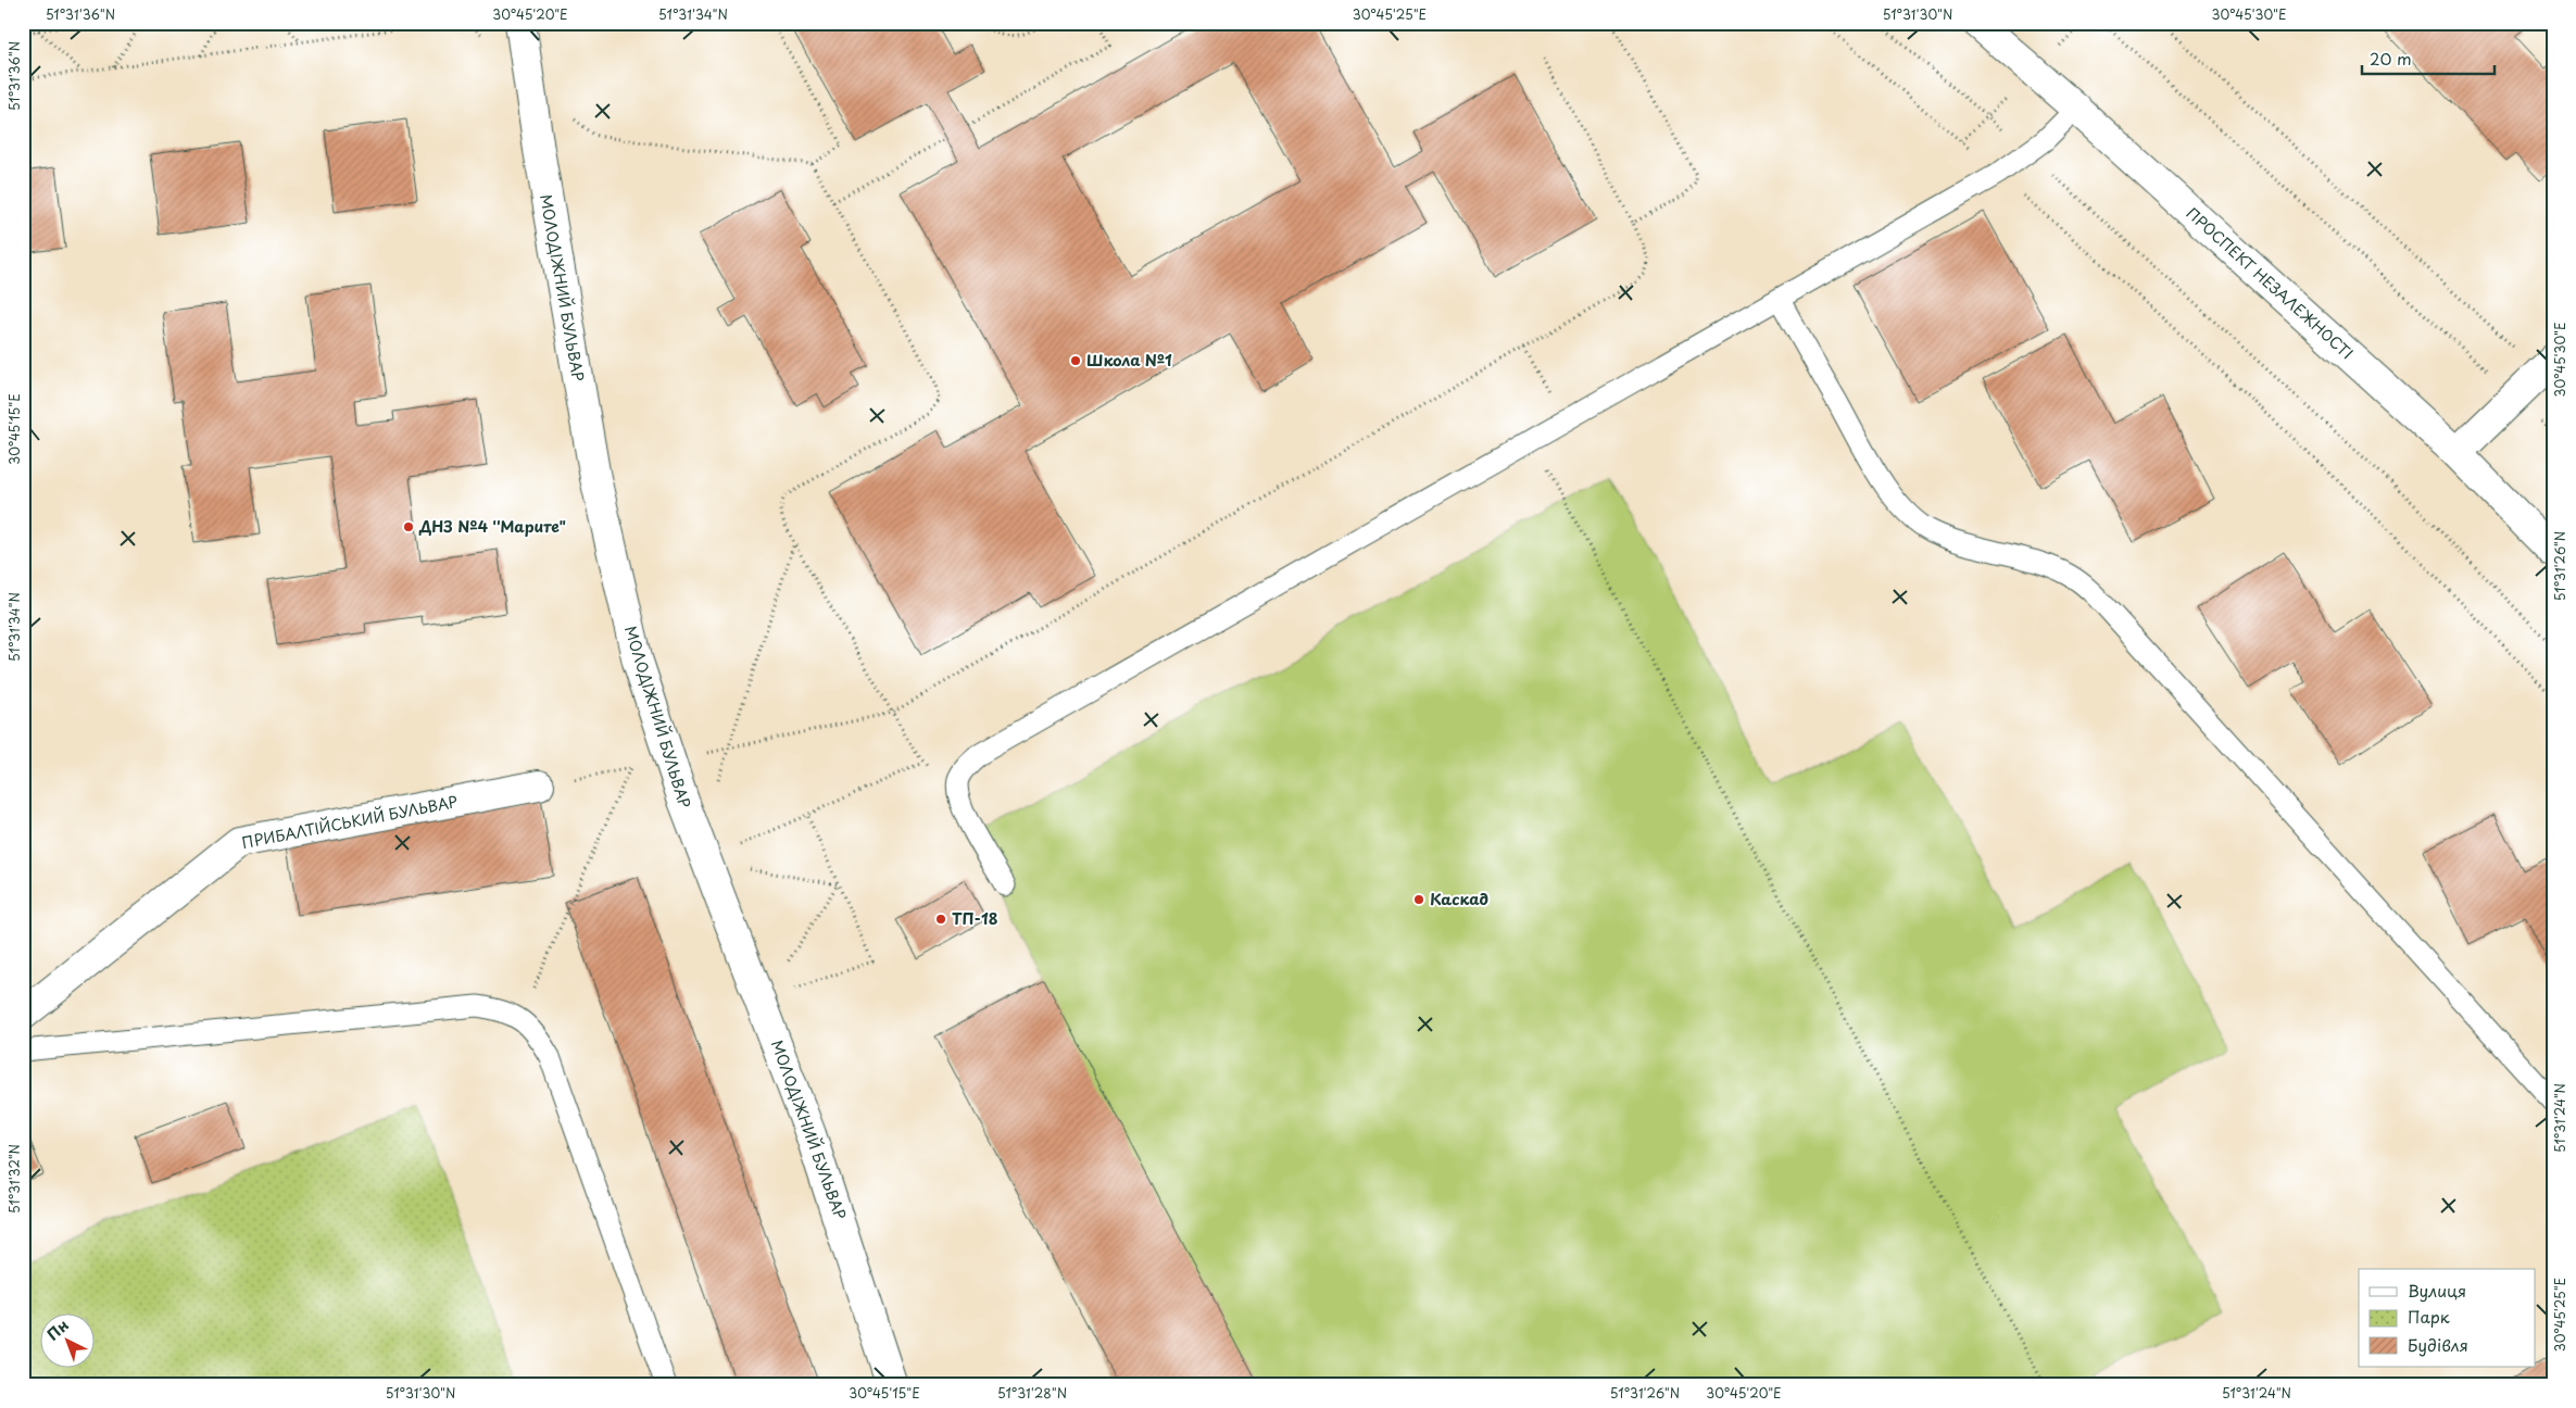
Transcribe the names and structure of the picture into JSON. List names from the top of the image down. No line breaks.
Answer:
{"streets":{"street":["ПРОСПЕКТ НЕЗАЛЕЖНОСТІ","МОЛОДІЖНИЙ БУЛЬВАР","ПРИБАЛТІЙСЬКИЙ БУЛЬВАР"]},"places":["Школа №1","ДНЗ №4 ''Марите\"","Каскад","ТП-18"],"legend":["Вулиця","Парк","Будівля"],"scale_bar":"20 m","north":"top left","coordinates":["51°31'36\"N","30°45'20\"E","51°31'34\"N","30°45'25\"E","51°31'30\"N","30°45'30\"E","30°45'15\"E","51°31'26\"N","51°31'24\"N","51°31'32\"N","51°31'28\"N"]}
